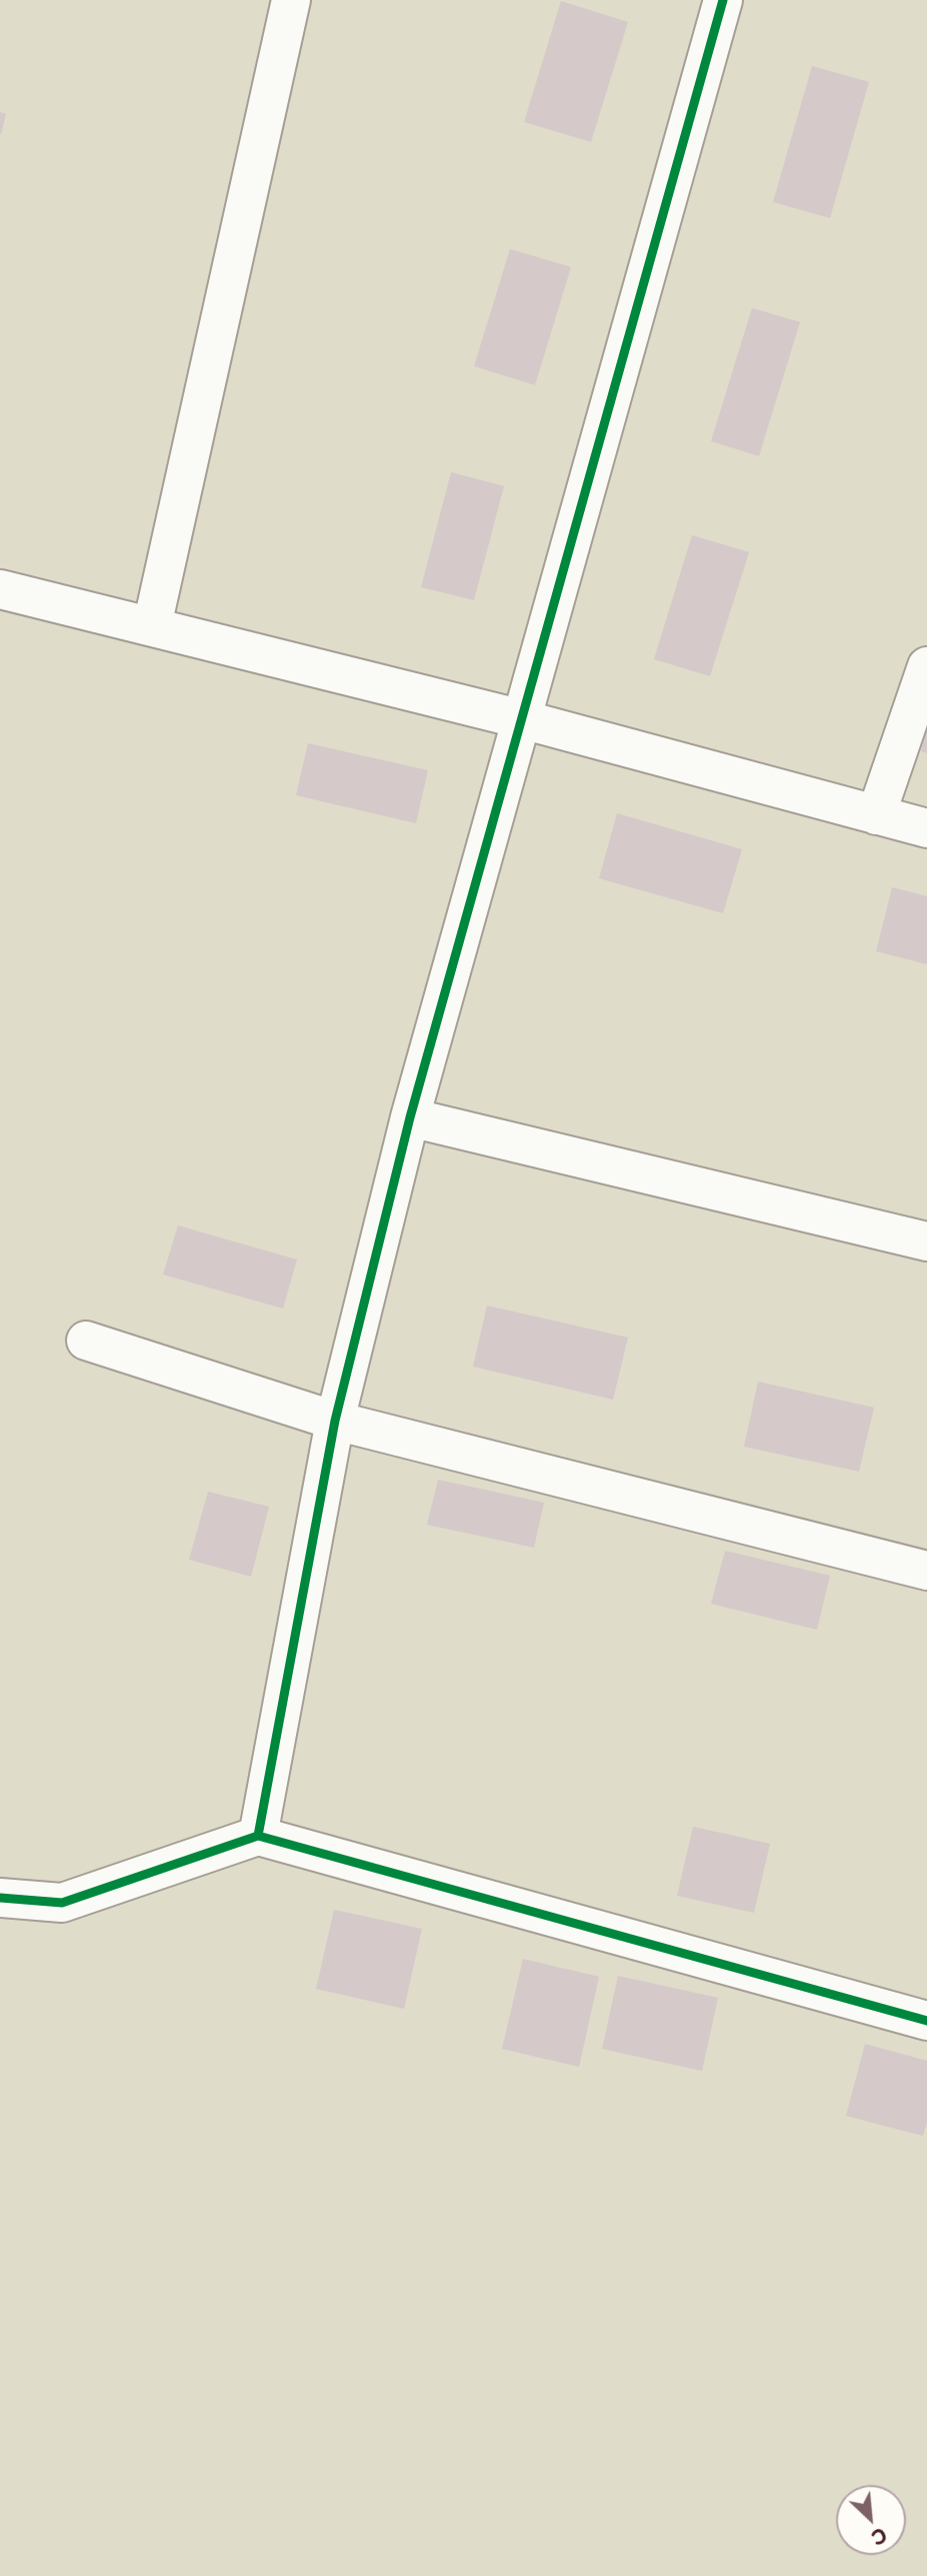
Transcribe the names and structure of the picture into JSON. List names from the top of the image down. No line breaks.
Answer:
{"north":"bottom right"}
